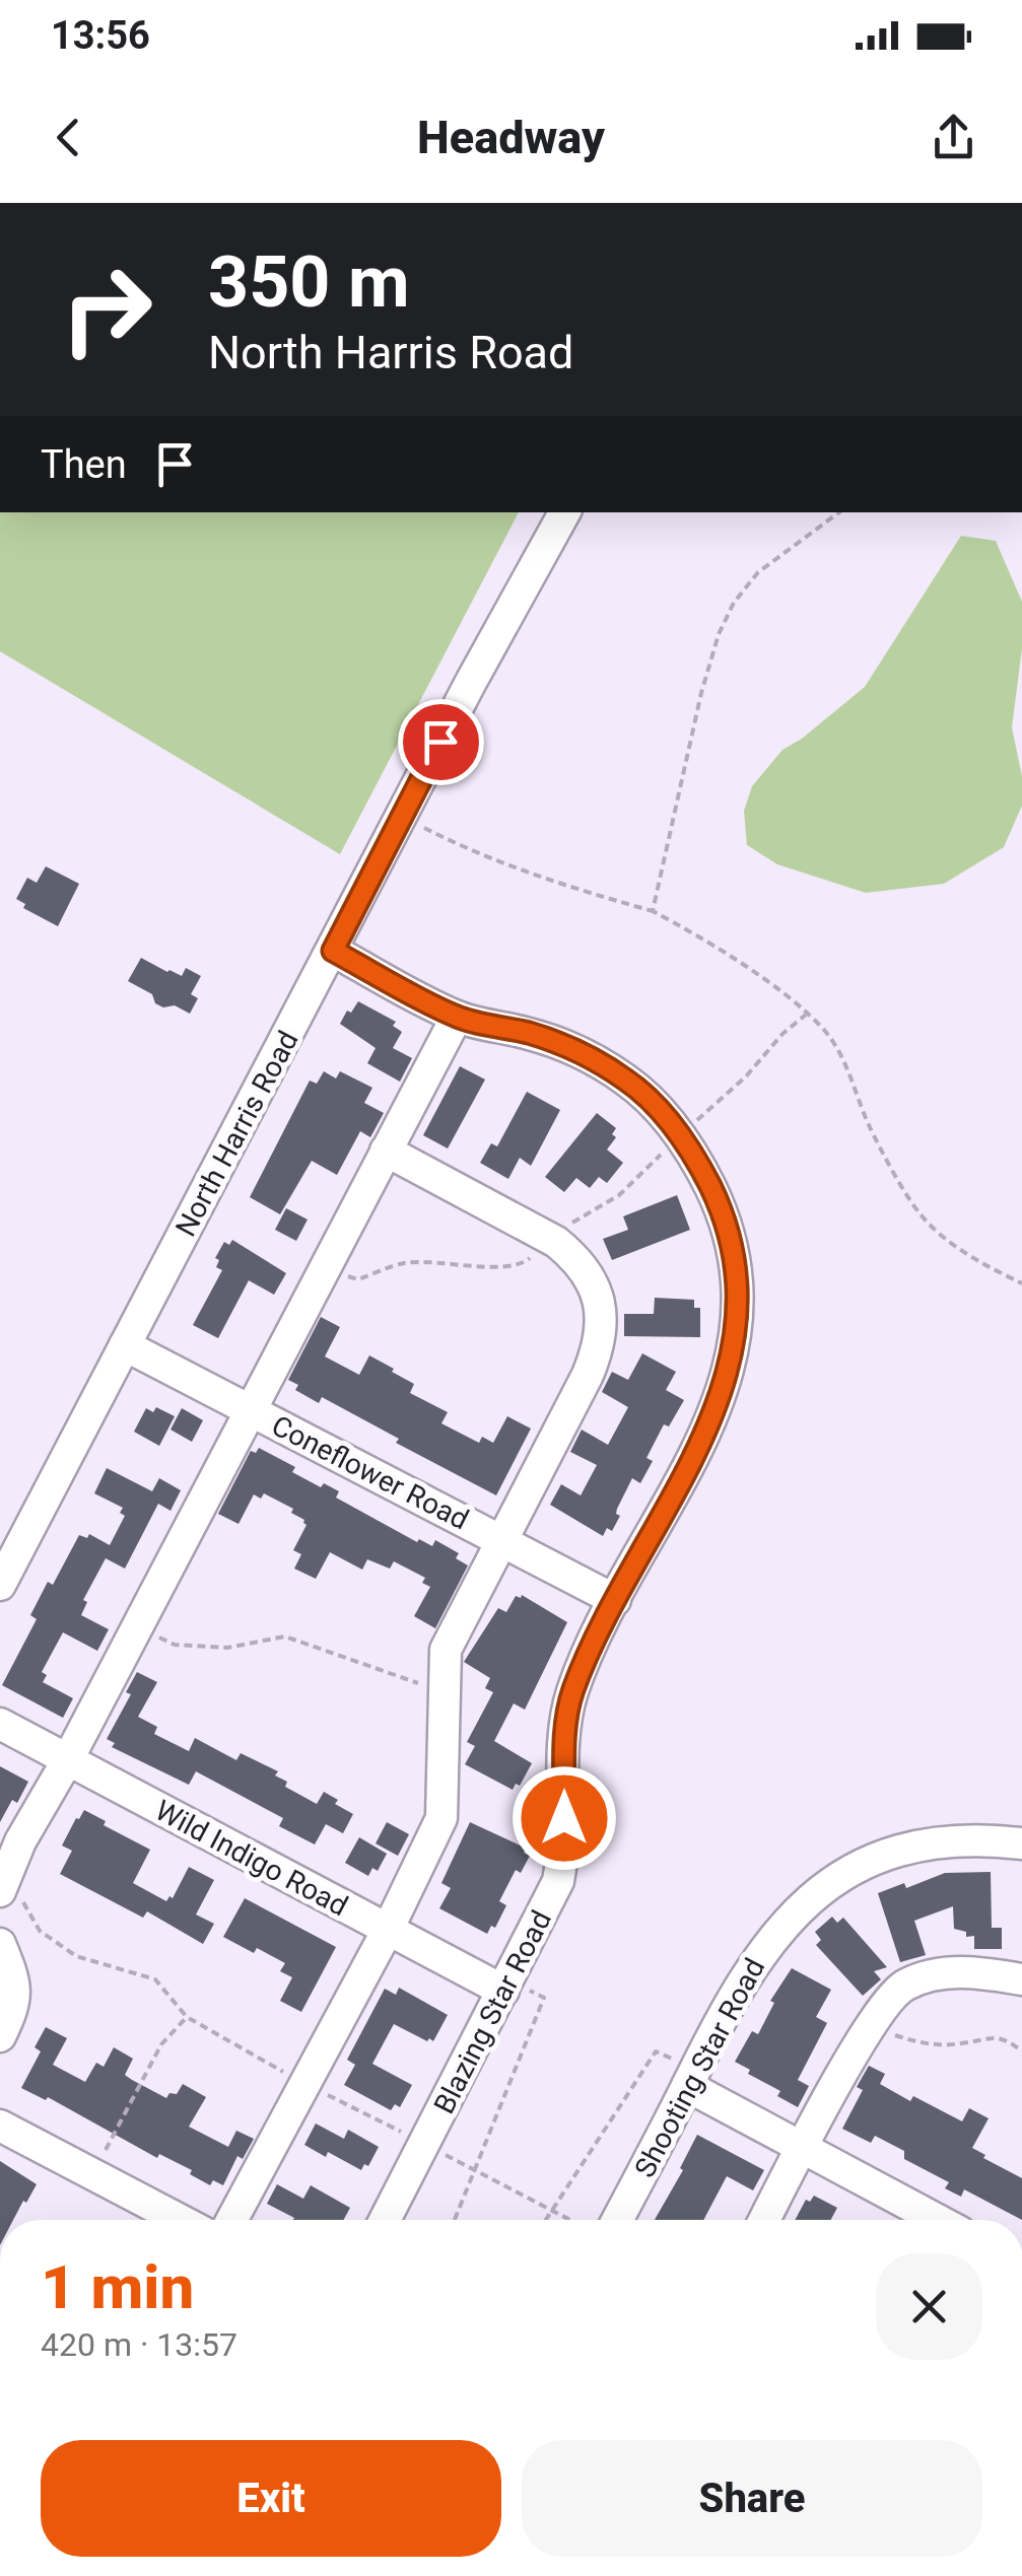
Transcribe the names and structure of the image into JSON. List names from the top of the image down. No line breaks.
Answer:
{"streets":{"street":["North Harris Road","Coneflower Road","Wild Indigo Road","Blazing Star Road","Shooting Star Road"]},"crossings":[["North Harris Road","Coneflower Road"],["North Harris Road","Blazing Star Road"],["Coneflower Road","Blazing Star Road"],["Wild Indigo Road","Blazing Star Road"]],"page":{"status":"13:56","header":"Headway","turn":["350 m","North Harris Road"],"then":"Then","heading":["1 min","420 m · 13:57"],"buttons":["Exit","Share"]}}
